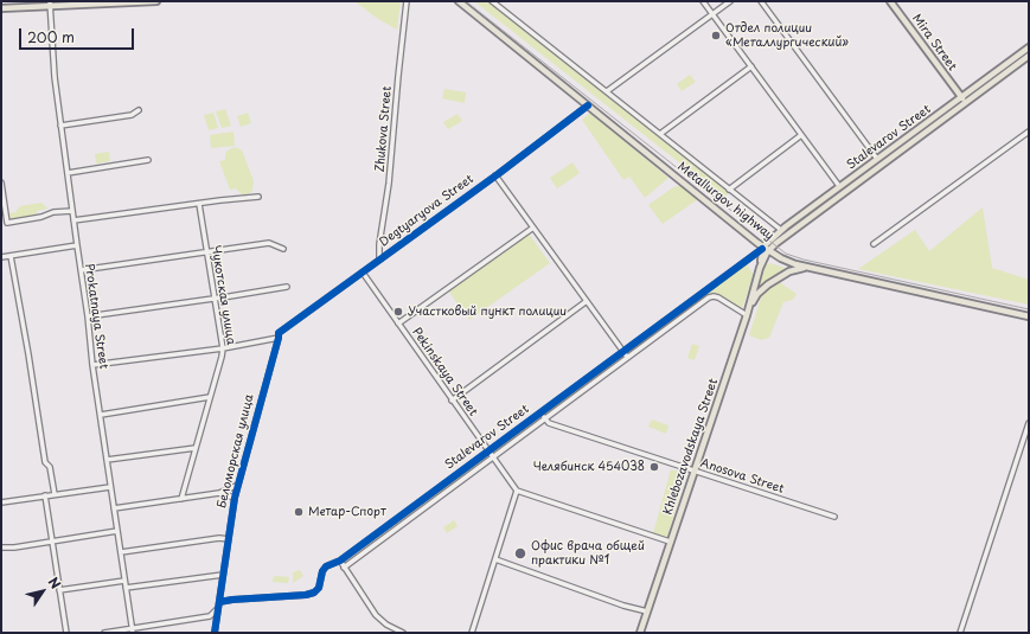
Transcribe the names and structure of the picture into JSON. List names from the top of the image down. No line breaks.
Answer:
{"streets":{"main road":["Mira Street","Stalevarov Street","Metallurgov highway","Khlebozavodskaya Street"],"street":["Zhukova Street","Degtyaryova Street","Чукотская улица","Prokatnaya Street","Pekinskaya Street","Беломорская улица","Anosova Street"]},"crossings":[["Mira Street","Stalevarov Street"],["Zhukova Street","Degtyaryova Street"],["Stalevarov Street","Metallurgov highway"],["Stalevarov Street","Pekinskaya Street"],["Stalevarov Street","Khlebozavodskaya Street"],["Stalevarov Street","Беломорская улица"],["Stalevarov Street","Anosova Street"],["Metallurgov highway","Degtyaryova Street"],["Metallurgov highway","Khlebozavodskaya Street"],["Degtyaryova Street","Pekinskaya Street"],["Degtyaryova Street","Беломорская улица"],["Khlebozavodskaya Street","Anosova Street"]],"places":["Отдел полиции «Металлургический»","Участковый пункт полиции","Челябинск 454038","Метар-Спорт","Офис врача общей практики №1"],"scale_bar":"200 m","north":"top right"}
